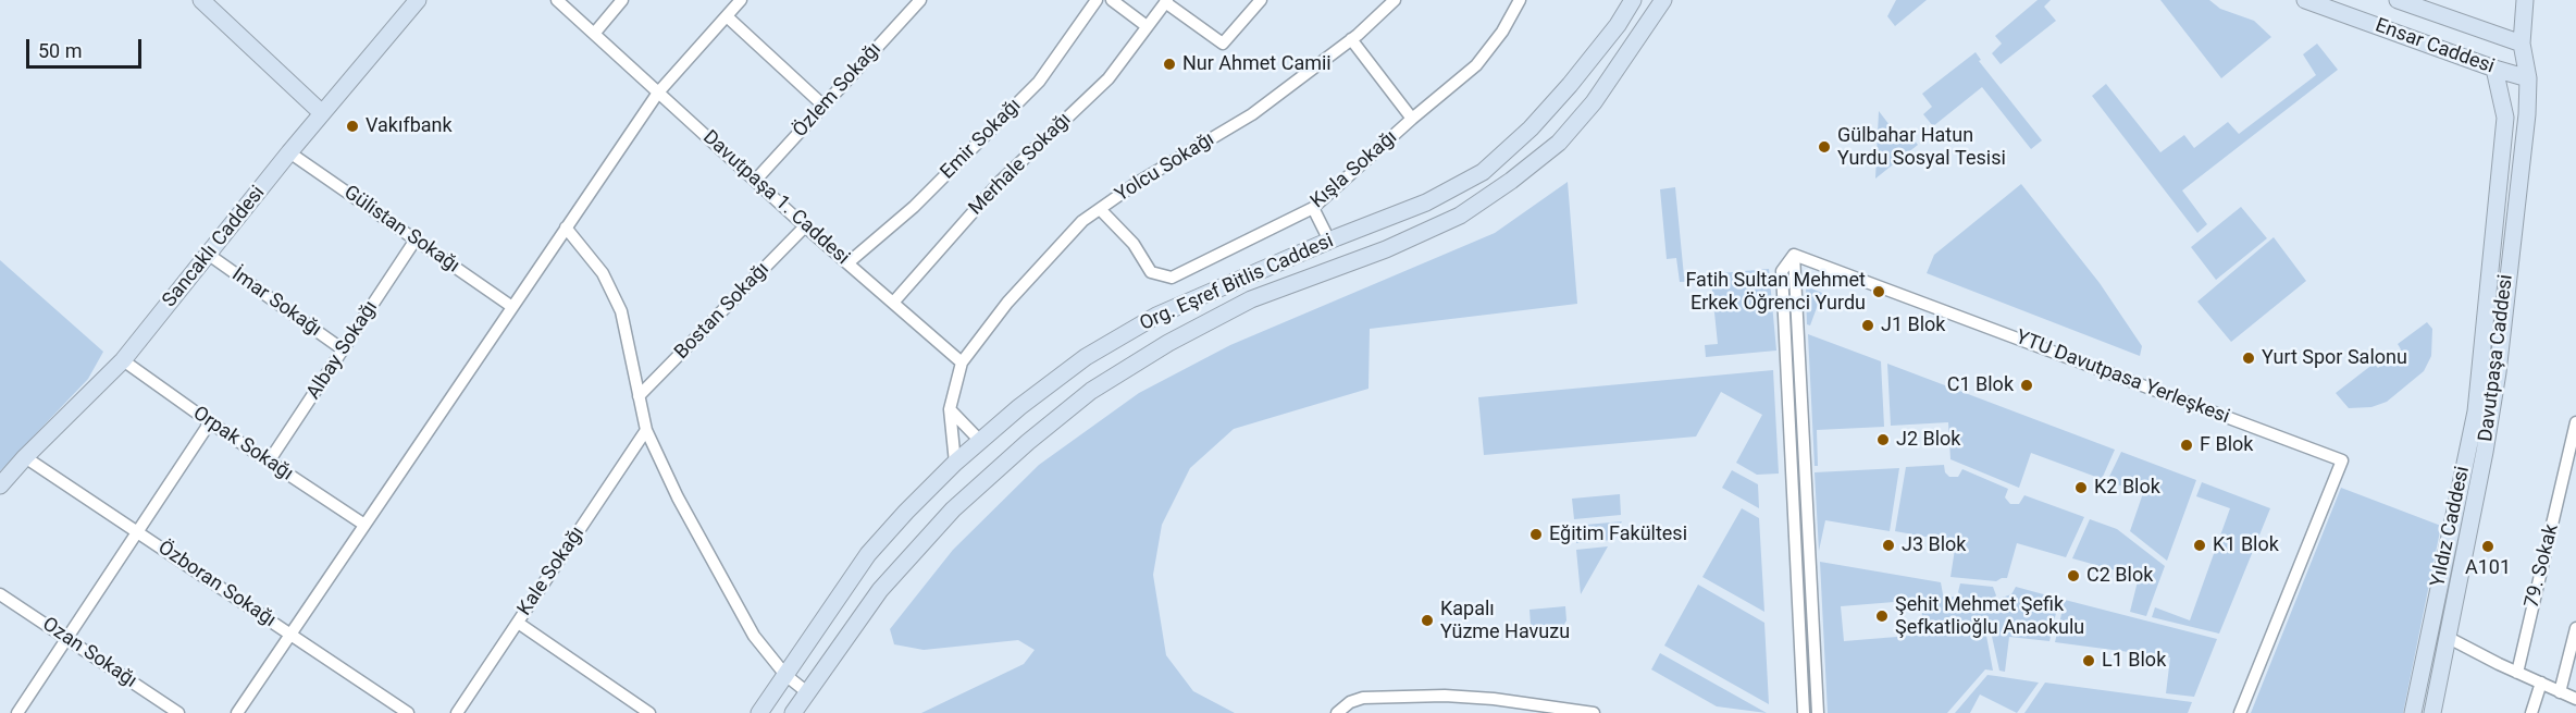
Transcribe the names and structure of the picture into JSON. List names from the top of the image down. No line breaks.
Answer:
{"streets":{"street":["Ensar Caddesi","Özlem Sokağı","Emir Sokağı","Merhale Sokağı","Yolcu Sokağı","Kışla Sokağı","Davutpaşa 1. Caddesi","Gülistan Sokağı","Sancaklı Caddesi","Org. Eşref Bitlis Caddesi","İmar Sokağı","Bostan Sokağı","Albay Sokağı","Davutpaşa Caddesi","YTU Davutpasa Yerleşkesi","Orpak Sokağı","Yıldız Caddesi","79. Sokak","Kale Sokağı","Özboran Sokağı","Ozan Sokağı"]},"crossings":[["Ensar Caddesi","Davutpaşa Caddesi"],["Ensar Caddesi","Yıldız Caddesi"],["Özlem Sokağı","Davutpaşa 1. Caddesi"],["Emir Sokağı","Davutpaşa 1. Caddesi"],["Merhale Sokağı","Davutpaşa 1. Caddesi"],["Yolcu Sokağı","Kışla Sokağı"],["Yolcu Sokağı","Davutpaşa 1. Caddesi"],["Davutpaşa 1. Caddesi","Bostan Sokağı"],["Gülistan Sokağı","Sancaklı Caddesi"],["Gülistan Sokağı","Albay Sokağı"],["Sancaklı Caddesi","İmar Sokağı"],["Sancaklı Caddesi","Orpak Sokağı"],["Sancaklı Caddesi","Özboran Sokağı"],["İmar Sokağı","Albay Sokağı"],["Albay Sokağı","Orpak Sokağı"]],"places":["Nur Ahmet Camii","Vakıfbank","Gülbahar Hatun Yurdu Sosyal Tesisi","Fatih Sultan Mehmet Erkek Öğrenci Yurdu","J1 Blok","Yurt Spor Salonu","C1 Blok","J2 Blok","F Blok","K2 Blok","Eğitim Fakültesi","J3 Blok","K1 Blok","A101","C2 Blok","Şehit Mehmet Şefik Şefkatlioğlu Anaokulu","Kapalı Yüzme Havuzu","L1 Blok"],"scale_bar":"50 m"}
